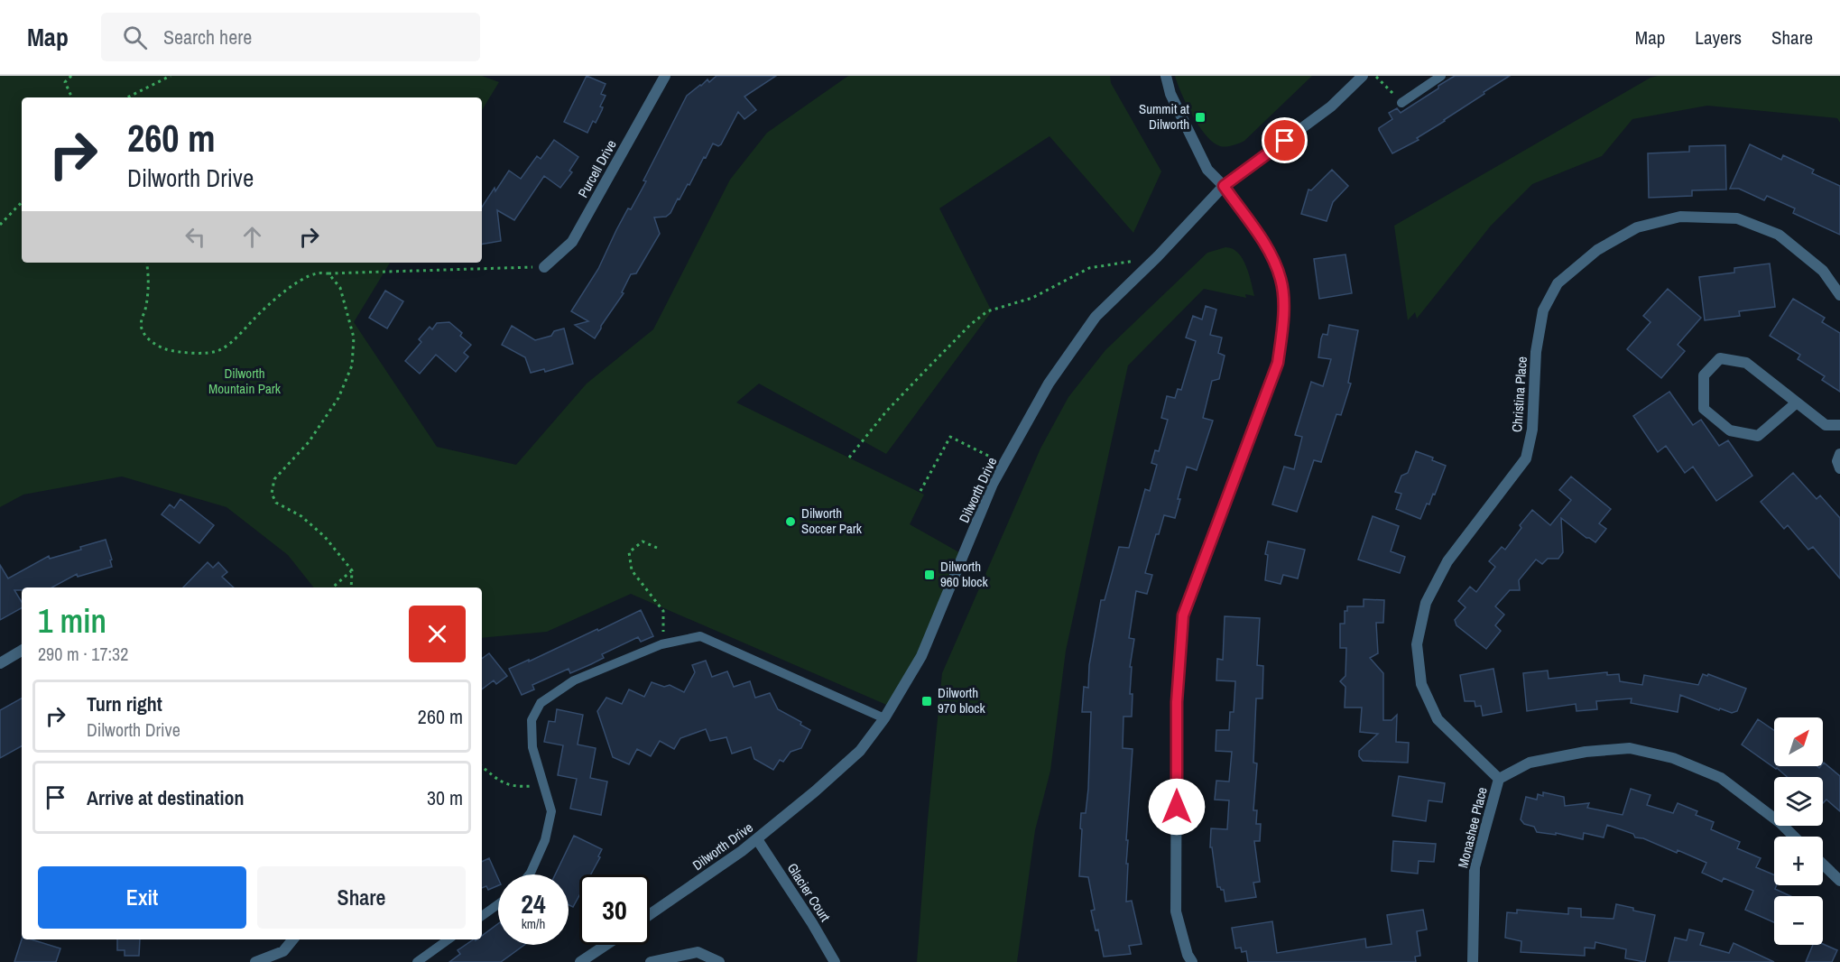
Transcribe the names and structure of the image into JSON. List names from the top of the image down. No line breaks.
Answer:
{"streets":{"street":["Purcell Drive","Christina Place","Dilworth Drive","Monashee Place","Glacier Court"]},"crossings":[["Christina Place","Monashee Place"],["Dilworth Drive","Glacier Court"]],"parks":["Dilworth Mountain Park"],"places":{"transit":["Summit at Dilworth","Dilworth 960 block","Dilworth 970 block"],"other":["Dilworth Soccer Park"]},"north":"top right","page":{"header":"Map","search":"Search here","nav":["Map","Layers","Share"],"turn":["260 m","Dilworth Drive"],"heading":["1 min","290 m · 17:32"],"list":[{"name":"Turn right","note":"Dilworth Drive","value":"260 m"},{"name":"Arrive at destination","value":"30 m"}],"map_buttons":["+","−"],"buttons":["Exit","Share"],"speed":"24 km/h","limit":"30"}}
